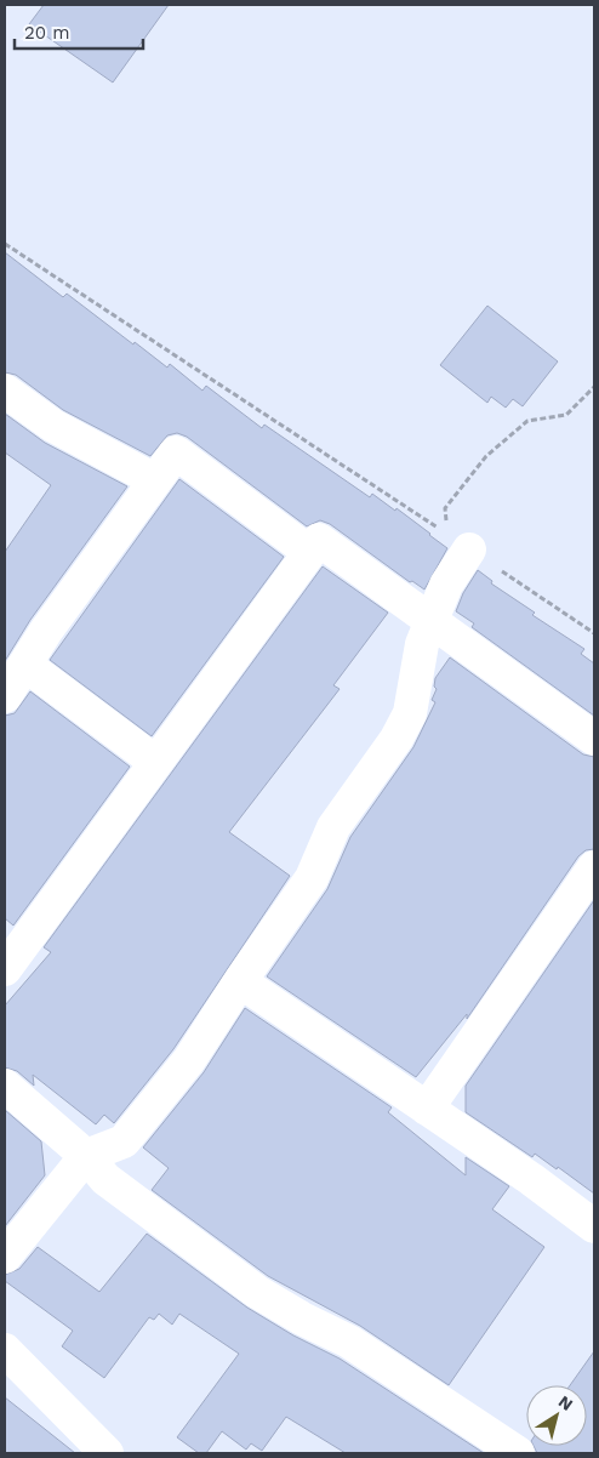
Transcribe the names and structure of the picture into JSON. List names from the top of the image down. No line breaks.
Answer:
{"scale_bar":"20 m","north":"top right"}
